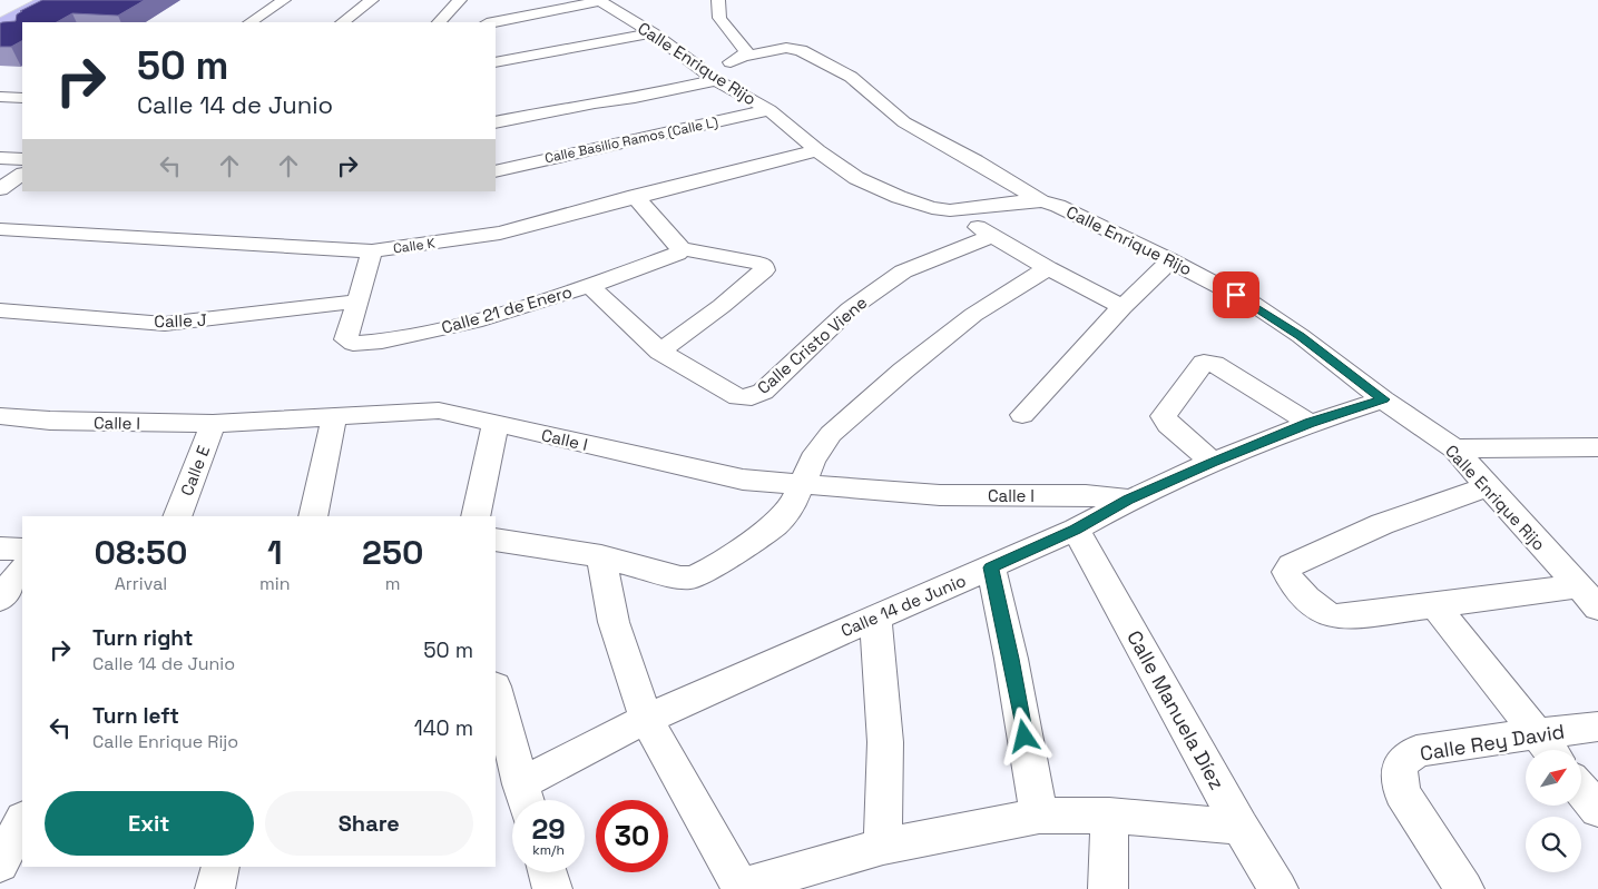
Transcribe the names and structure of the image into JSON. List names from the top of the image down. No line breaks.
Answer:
{"streets":{"street":["Calle Enrique Rijo","Calle Basilio Ramos (Calle L)","Calle K","Calle 21 de Enero","Calle J","Calle Cristo Viene","Calle I","Calle E","Calle 14 de Junio","Calle Manuela Díez","Calle Rey David"]},"crossings":[["Calle Enrique Rijo","Calle Basilio Ramos (Calle L)"],["Calle Enrique Rijo","Calle K"],["Calle Enrique Rijo","Calle 14 de Junio"],["Calle K","Calle 21 de Enero"],["Calle 21 de Enero","Calle J"],["Calle 21 de Enero","Calle Cristo Viene"],["Calle I","Calle E"],["Calle I","Calle 14 de Junio"],["Calle 14 de Junio","Calle Manuela Díez"]],"north":"top right","page":{"turn":["50 m","Calle 14 de Junio"],"eta":["08:50","Arrival","1","min","250","m"],"list":[{"name":"Turn right","note":"Calle 14 de Junio","value":"50 m"},{"name":"Turn left","note":"Calle Enrique Rijo","value":"140 m"}],"buttons":["Exit","Share"],"speed":"29 km/h","limit":"30"}}
